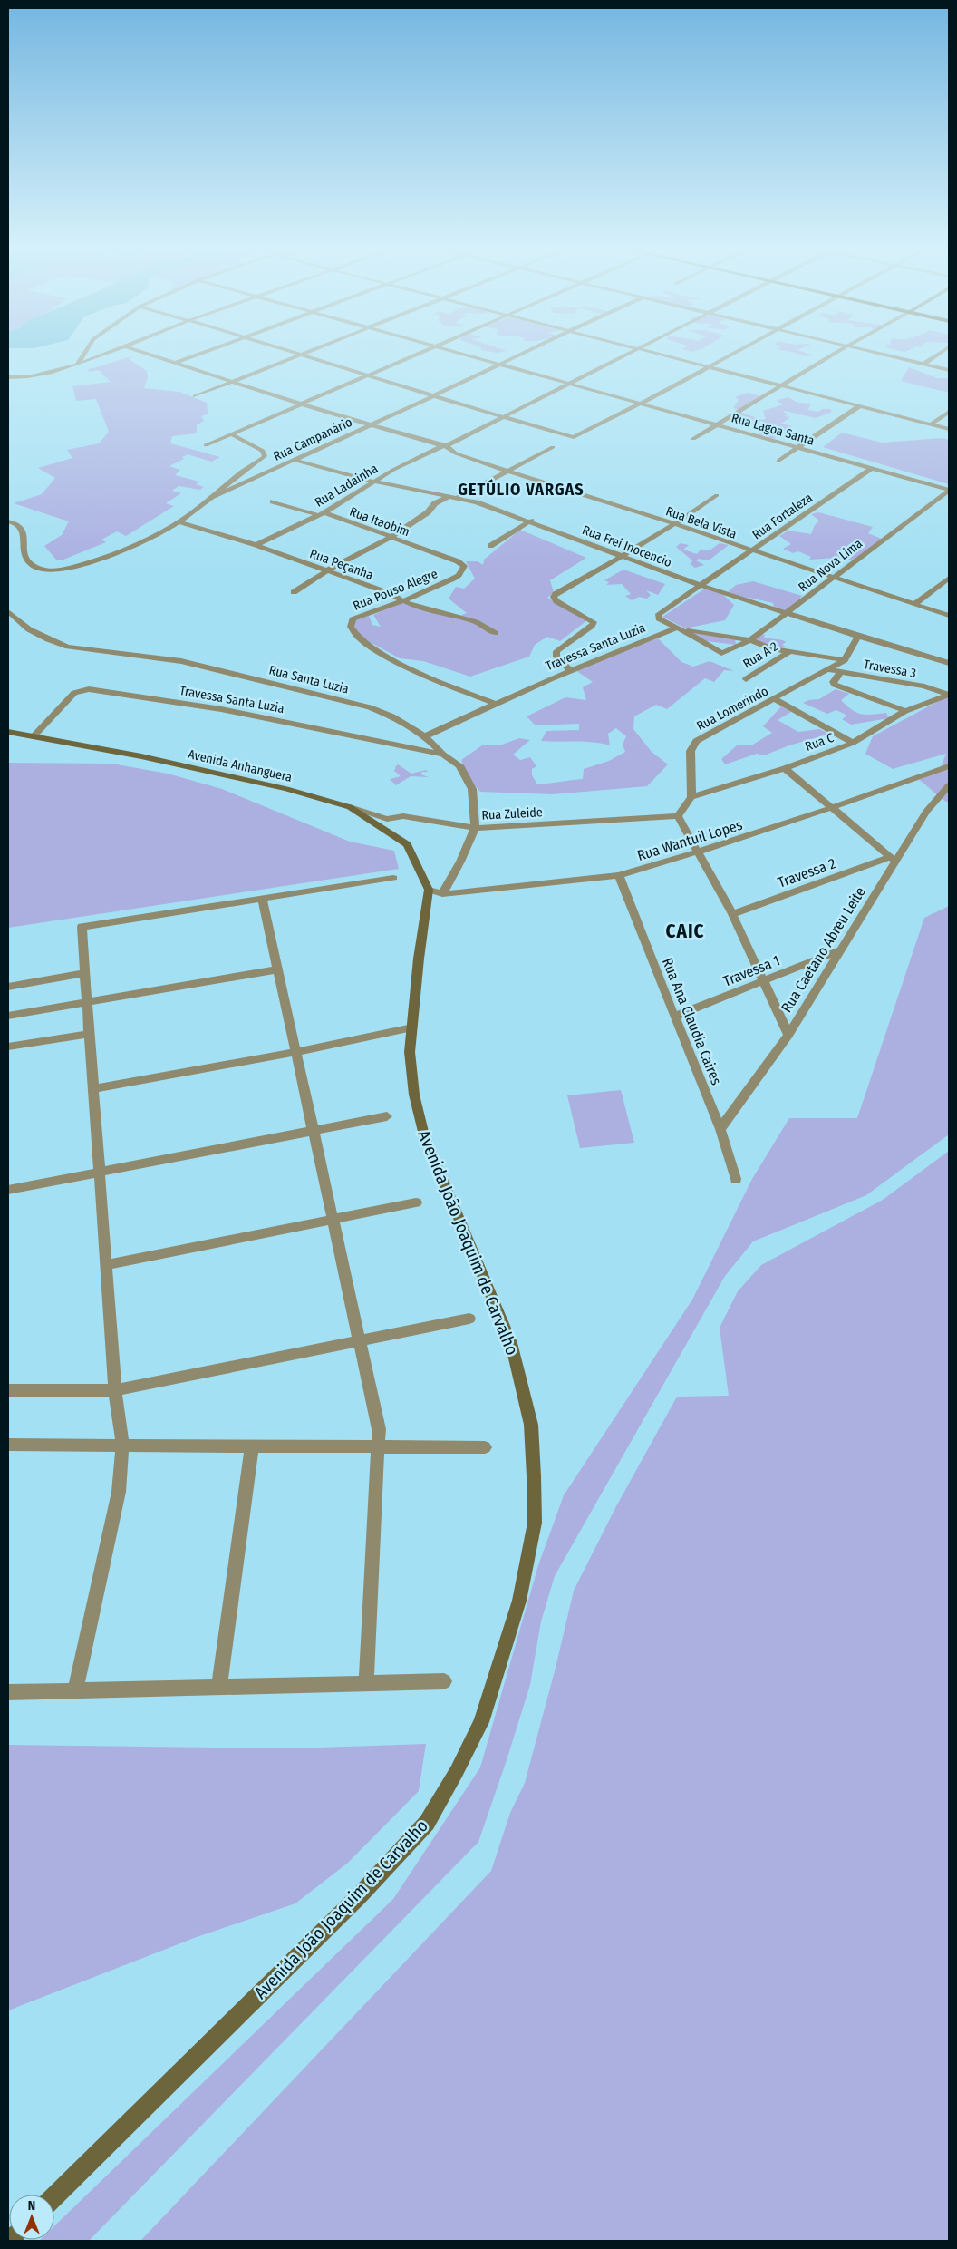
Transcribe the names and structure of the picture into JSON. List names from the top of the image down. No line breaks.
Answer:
{"streets":{"street":["Rua Lagoa Santa","Rua Campanário","Rua Ladainha","Rua Fortaleza","Rua Itaobim","Rua Bela Vista","Rua Frei Inocencio","Rua Peçanha","Rua Nova Lima","Rua Pouso Alegre","Travessa Santa Luzia","Rua A 2","Travessa 3","Rua Santa Luzia","Rua Lomerindo","Rua C","Avenida Anhanguera","Rua Zuleide","Rua Wantuil Lopes","Travessa 2","Rua Caetano Abreu Leite","Travessa 1","Rua Ana Claudia Caires","Avenida João Joaquim de Carvalho"]},"crossings":[["Rua Lagoa Santa","Rua Campanário"],["Rua Lagoa Santa","Rua Ladainha"],["Rua Lagoa Santa","Rua Fortaleza"],["Rua Lagoa Santa","Rua Nova Lima"],["Rua Campanário","Rua Bela Vista"],["Rua Campanário","Rua Frei Inocencio"],["Rua Campanário","Rua Peçanha"],["Rua Ladainha","Rua Itaobim"],["Rua Ladainha","Rua Bela Vista"],["Rua Ladainha","Rua Frei Inocencio"],["Rua Ladainha","Rua Peçanha"],["Rua Fortaleza","Rua Bela Vista"],["Rua Fortaleza","Rua Frei Inocencio"],["Rua Fortaleza","Travessa Santa Luzia"],["Rua Itaobim","Rua Pouso Alegre"],["Rua Bela Vista","Rua Nova Lima"],["Rua Frei Inocencio","Rua Nova Lima"],["Rua Peçanha","Rua Pouso Alegre"],["Rua Pouso Alegre","Travessa Santa Luzia"],["Travessa Santa Luzia","Rua Santa Luzia"],["Travessa Santa Luzia","Avenida Anhanguera"],["Travessa 3","Rua Lomerindo"],["Travessa 3","Rua C"],["Rua Santa Luzia","Avenida Anhanguera"],["Rua Santa Luzia","Rua Zuleide"],["Rua Santa Luzia","Rua Wantuil Lopes"],["Rua Santa Luzia","Avenida João Joaquim de Carvalho"],["Rua Lomerindo","Rua C"],["Avenida Anhanguera","Rua Zuleide"],["Avenida Anhanguera","Rua Wantuil Lopes"],["Avenida Anhanguera","Avenida João Joaquim de Carvalho"],["Rua Wantuil Lopes","Rua Ana Claudia Caires"],["Rua Wantuil Lopes","Avenida João Joaquim de Carvalho"],["Travessa 2","Rua Caetano Abreu Leite"],["Rua Caetano Abreu Leite","Travessa 1"],["Rua Caetano Abreu Leite","Rua Ana Claudia Caires"],["Travessa 1","Rua Ana Claudia Caires"]],"districts":["GETÚLIO VARGAS","CAIC"],"north":"top"}
